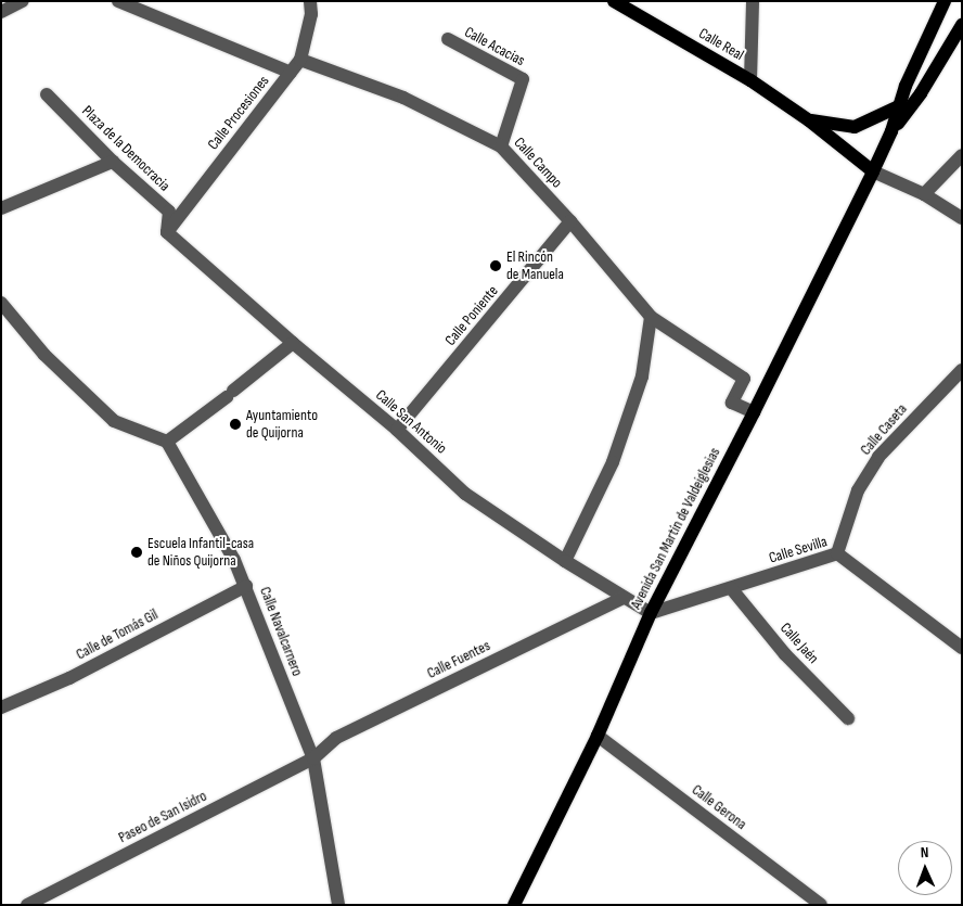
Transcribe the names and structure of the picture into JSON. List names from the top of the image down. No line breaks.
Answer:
{"streets":{"main road":["Calle Real","Avenida San Martín de Valdeiglesias"],"street":["Calle Acacias","Calle Procesiones","Plaza de la Democracia","Calle Campo","Calle Poniente","Calle San Antonio","Calle Caseta","Calle Sevilla","Calle Navalcarnero","Calle de Tomás Gil","Calle Jaén","Calle Fuentes","Calle Gerona","Paseo de San Isidro"]},"crossings":[["Calle Real","Avenida San Martín de Valdeiglesias"],["Calle Acacias","Calle Campo"],["Calle Procesiones","Plaza de la Democracia"],["Calle Procesiones","Calle Campo"],["Calle Procesiones","Calle San Antonio"],["Plaza de la Democracia","Calle San Antonio"],["Calle Campo","Calle Poniente"],["Calle Campo","Avenida San Martín de Valdeiglesias"],["Calle Poniente","Calle San Antonio"],["Calle San Antonio","Avenida San Martín de Valdeiglesias"],["Calle San Antonio","Calle Sevilla"],["Calle San Antonio","Calle Fuentes"],["Calle Caseta","Calle Sevilla"],["Avenida San Martín de Valdeiglesias","Calle Sevilla"],["Avenida San Martín de Valdeiglesias","Calle Gerona"],["Calle Sevilla","Calle Jaén"],["Calle Navalcarnero","Calle de Tomás Gil"],["Calle Navalcarnero","Calle Fuentes"],["Calle Navalcarnero","Paseo de San Isidro"],["Calle Fuentes","Paseo de San Isidro"]],"places":["El Rincón de Manuela","Ayuntamiento de Quijorna","Escuela Infantil-casa de Niños Quijorna"],"north":"top"}
